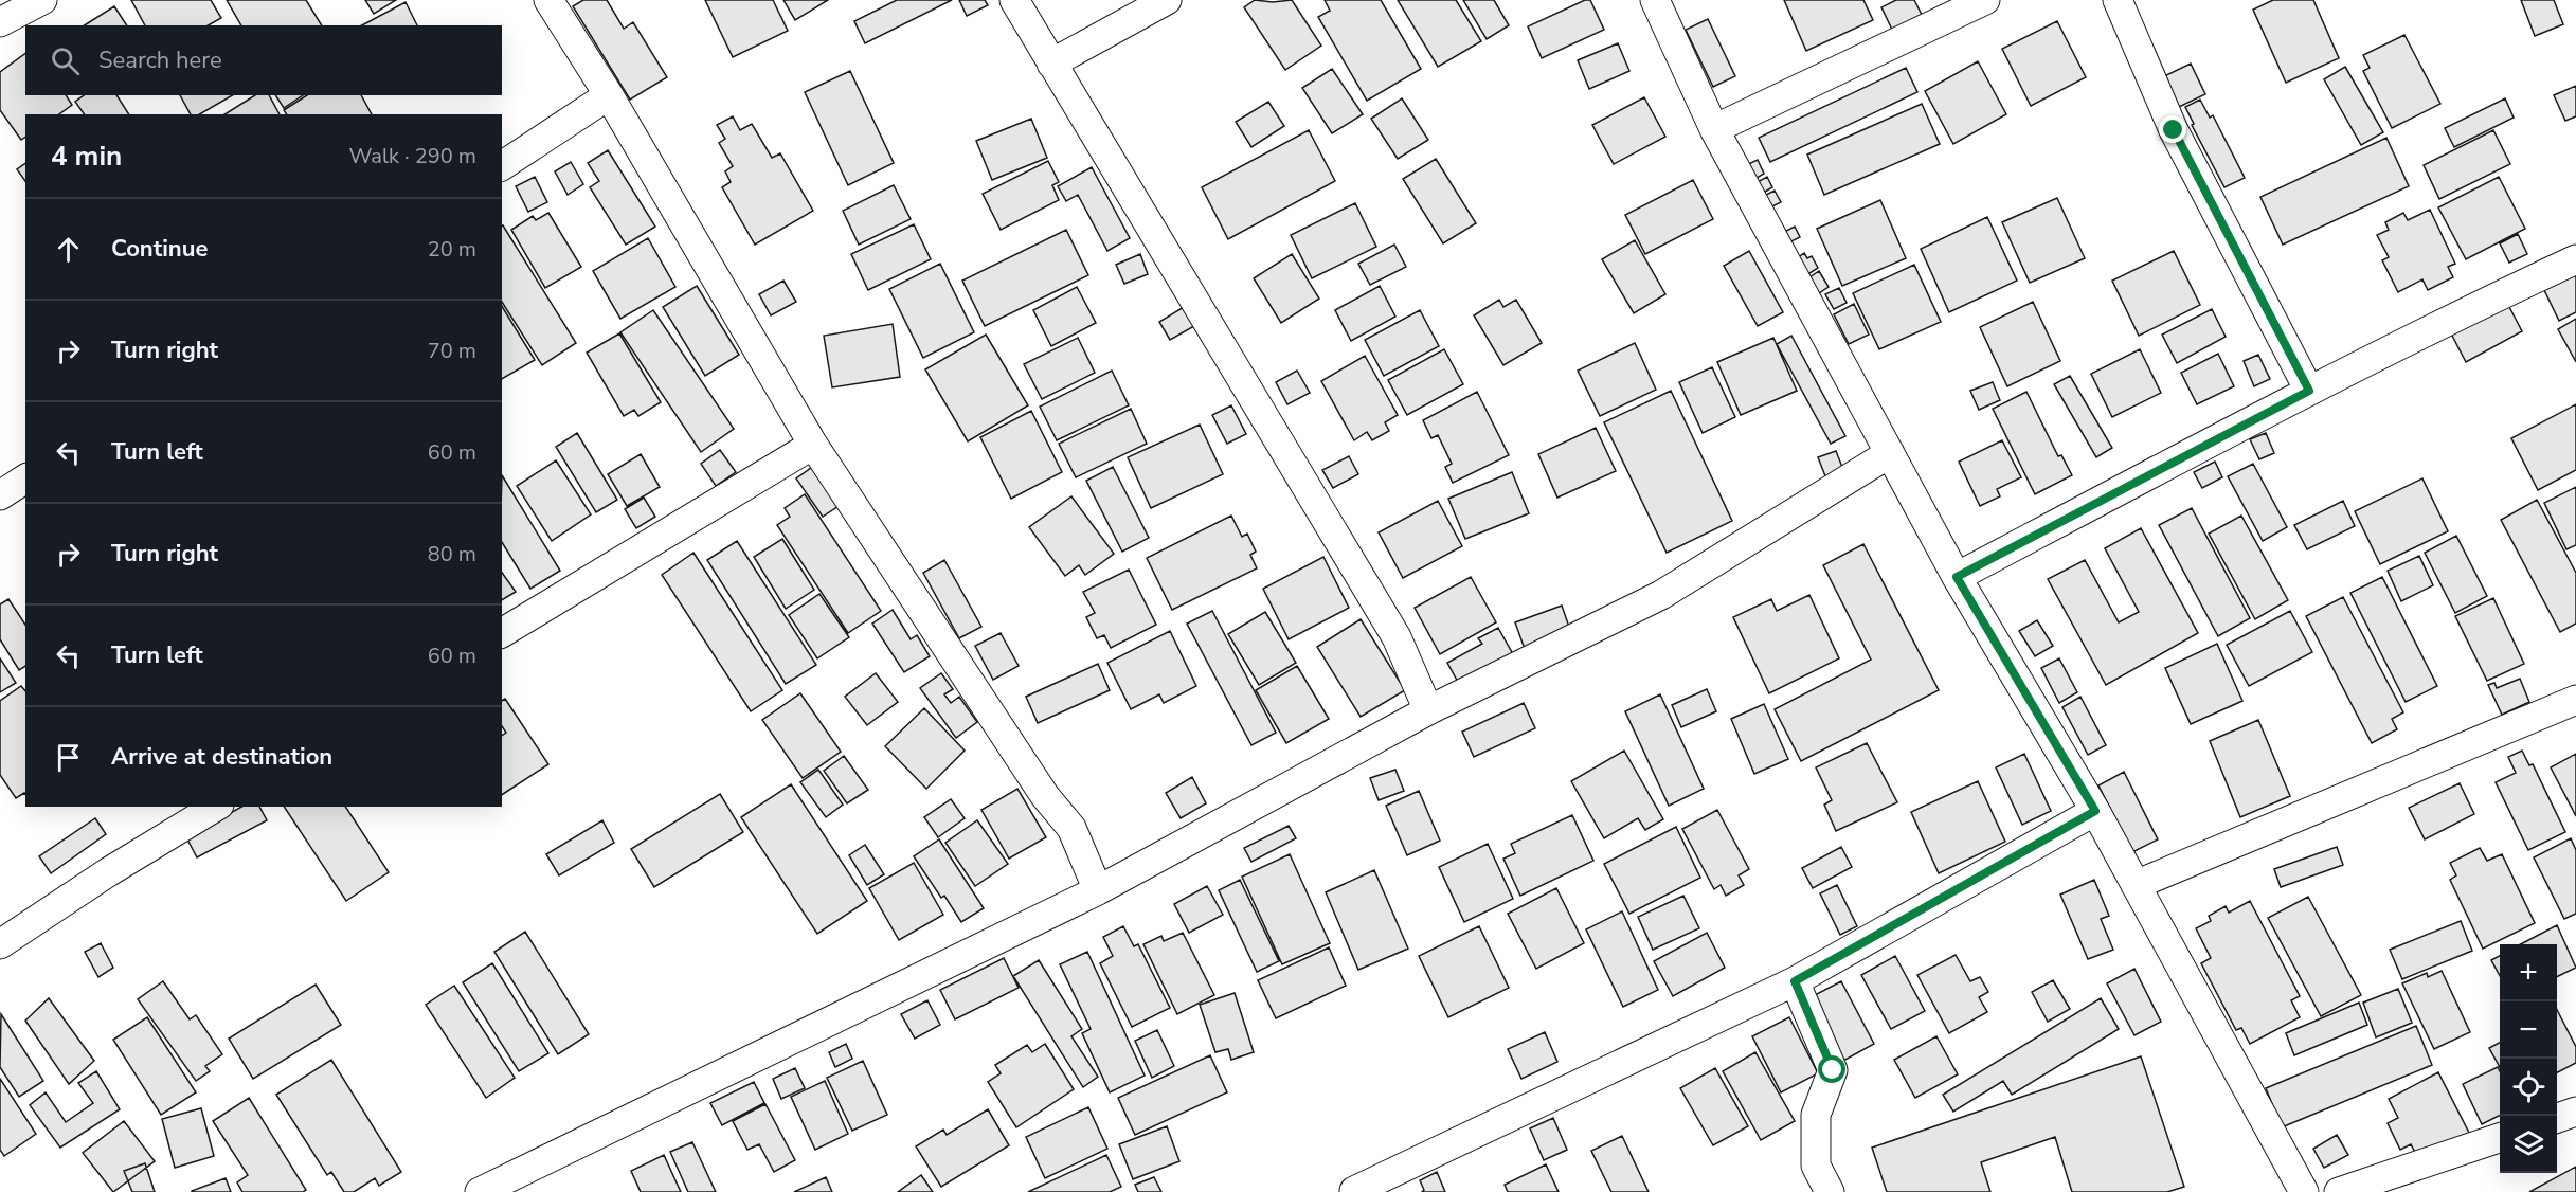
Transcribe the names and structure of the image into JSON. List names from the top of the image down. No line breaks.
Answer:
{"page":{"search":"Search here","heading":["4 min","Walk · 290 m"],"list":[["Continue","20 m"],["Turn right","70 m"],["Turn left","60 m"],["Turn right","80 m"],["Turn left","60 m"],"Arrive at destination"],"map_buttons":["+","−"]}}
